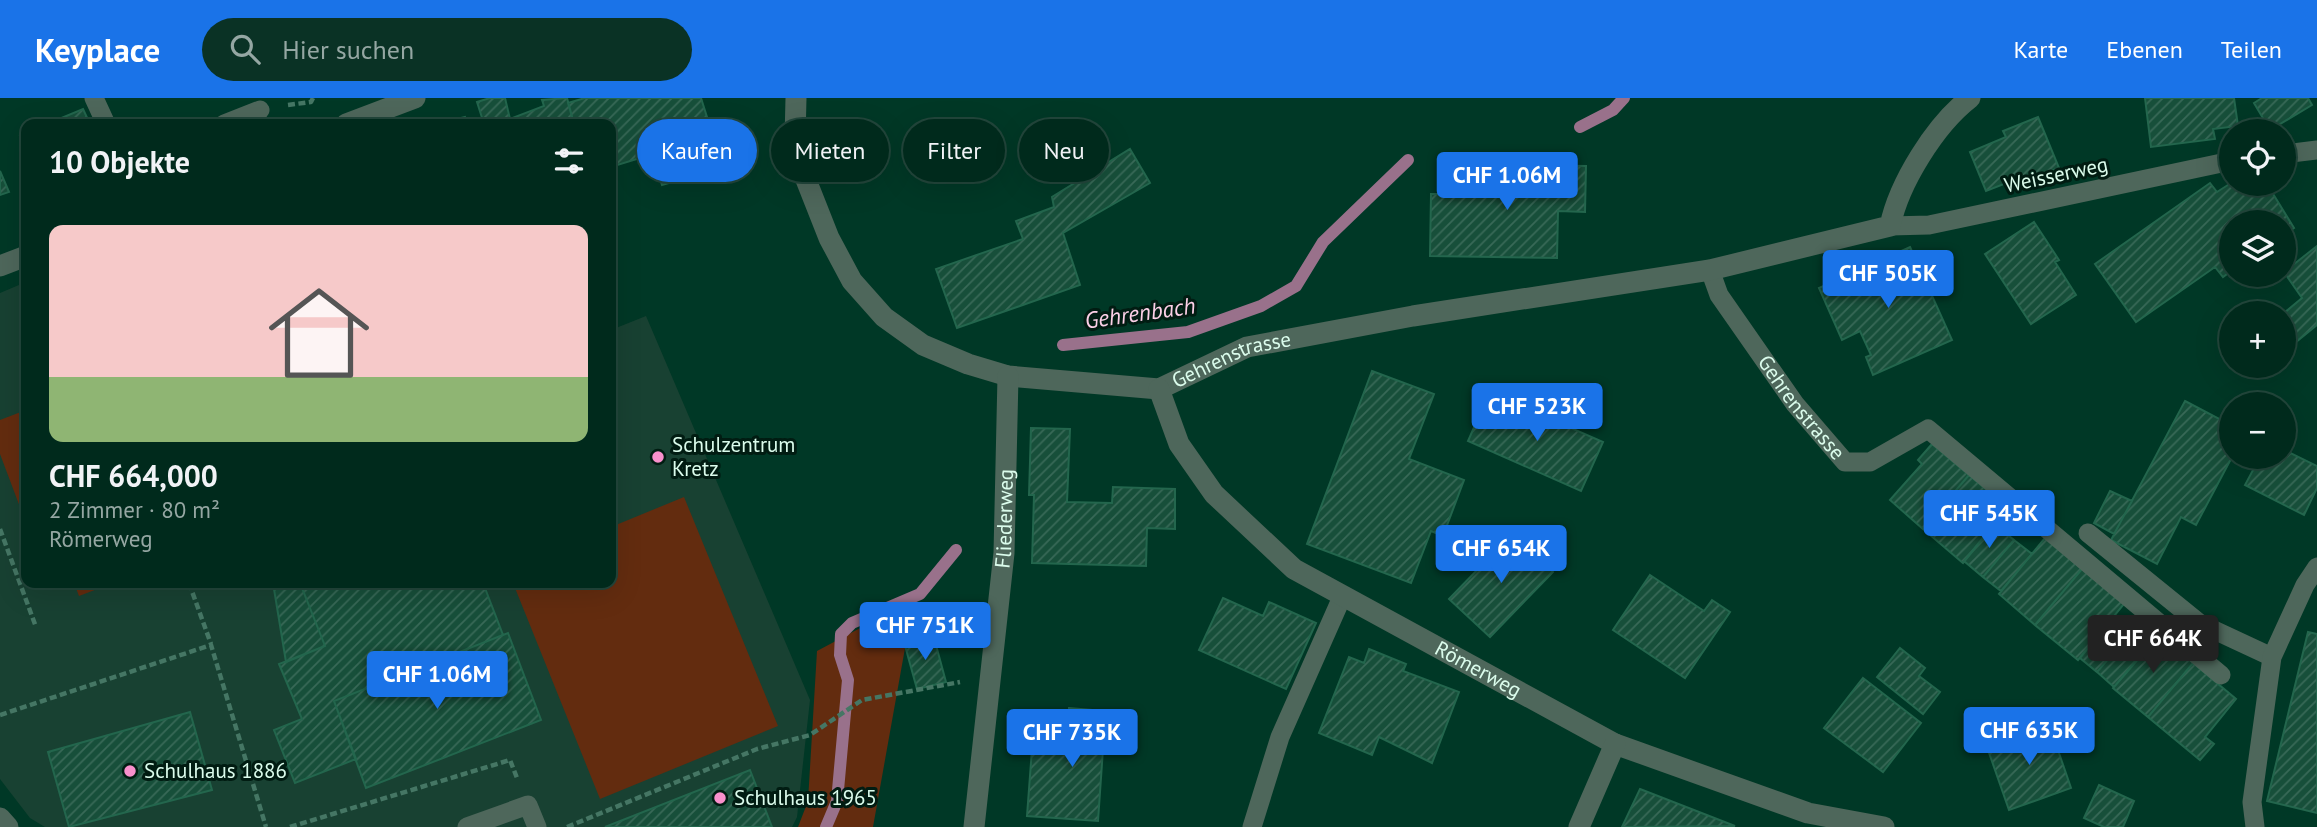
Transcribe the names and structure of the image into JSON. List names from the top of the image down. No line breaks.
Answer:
{"streets":{"street":["Gehrenstrasse","Fliederweg","Römerweg"],"lane":["Weisserweg"]},"crossings":[["Weisserweg","Gehrenstrasse"],["Gehrenstrasse","Fliederweg"],["Gehrenstrasse","Römerweg"]],"water":["Gehrenbach"],"places":["Schulzentrum Kretz","Schulhaus 1886","Schulhaus 1965"],"page":{"header":"Keyplace","search":"Hier suchen","nav":["Karte","Ebenen","Teilen"],"map_buttons":["+","−"],"chip":["Kaufen","Mieten","Filter","Neu"],"heading":"10 Objekte","price":["CHF 1.06M","CHF 505K","CHF 523K","CHF 545K","CHF 654K","CHF 751K","CHF 664K","CHF 1.06M","CHF 635K","CHF 735K"],"list":[{"name":"CHF 664,000","note":"2 Zimmer · 80 m² · Römerweg"}]}}
